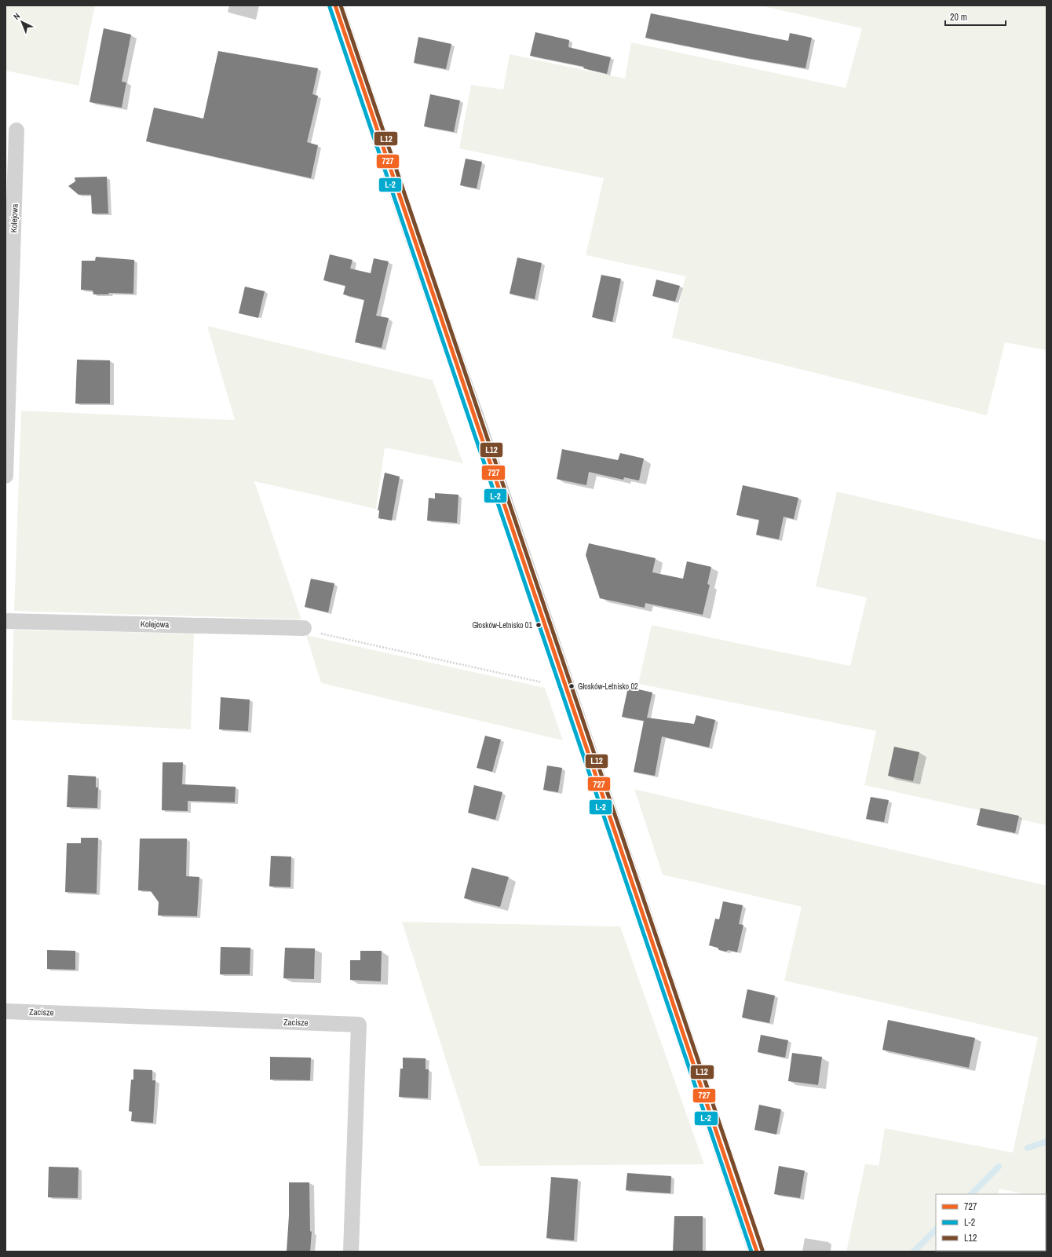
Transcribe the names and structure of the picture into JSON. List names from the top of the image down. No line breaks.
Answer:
{"streets":{"street":["Kolejowa","Zacisze"]},"places":["Głosków-Letnisko 01","Głosków-Letnisko 02"],"lines":["transit line 727","transit line L12","transit line L-2"],"legend":["727","L-2","L12"],"scale_bar":"20 m","north":"top left"}
